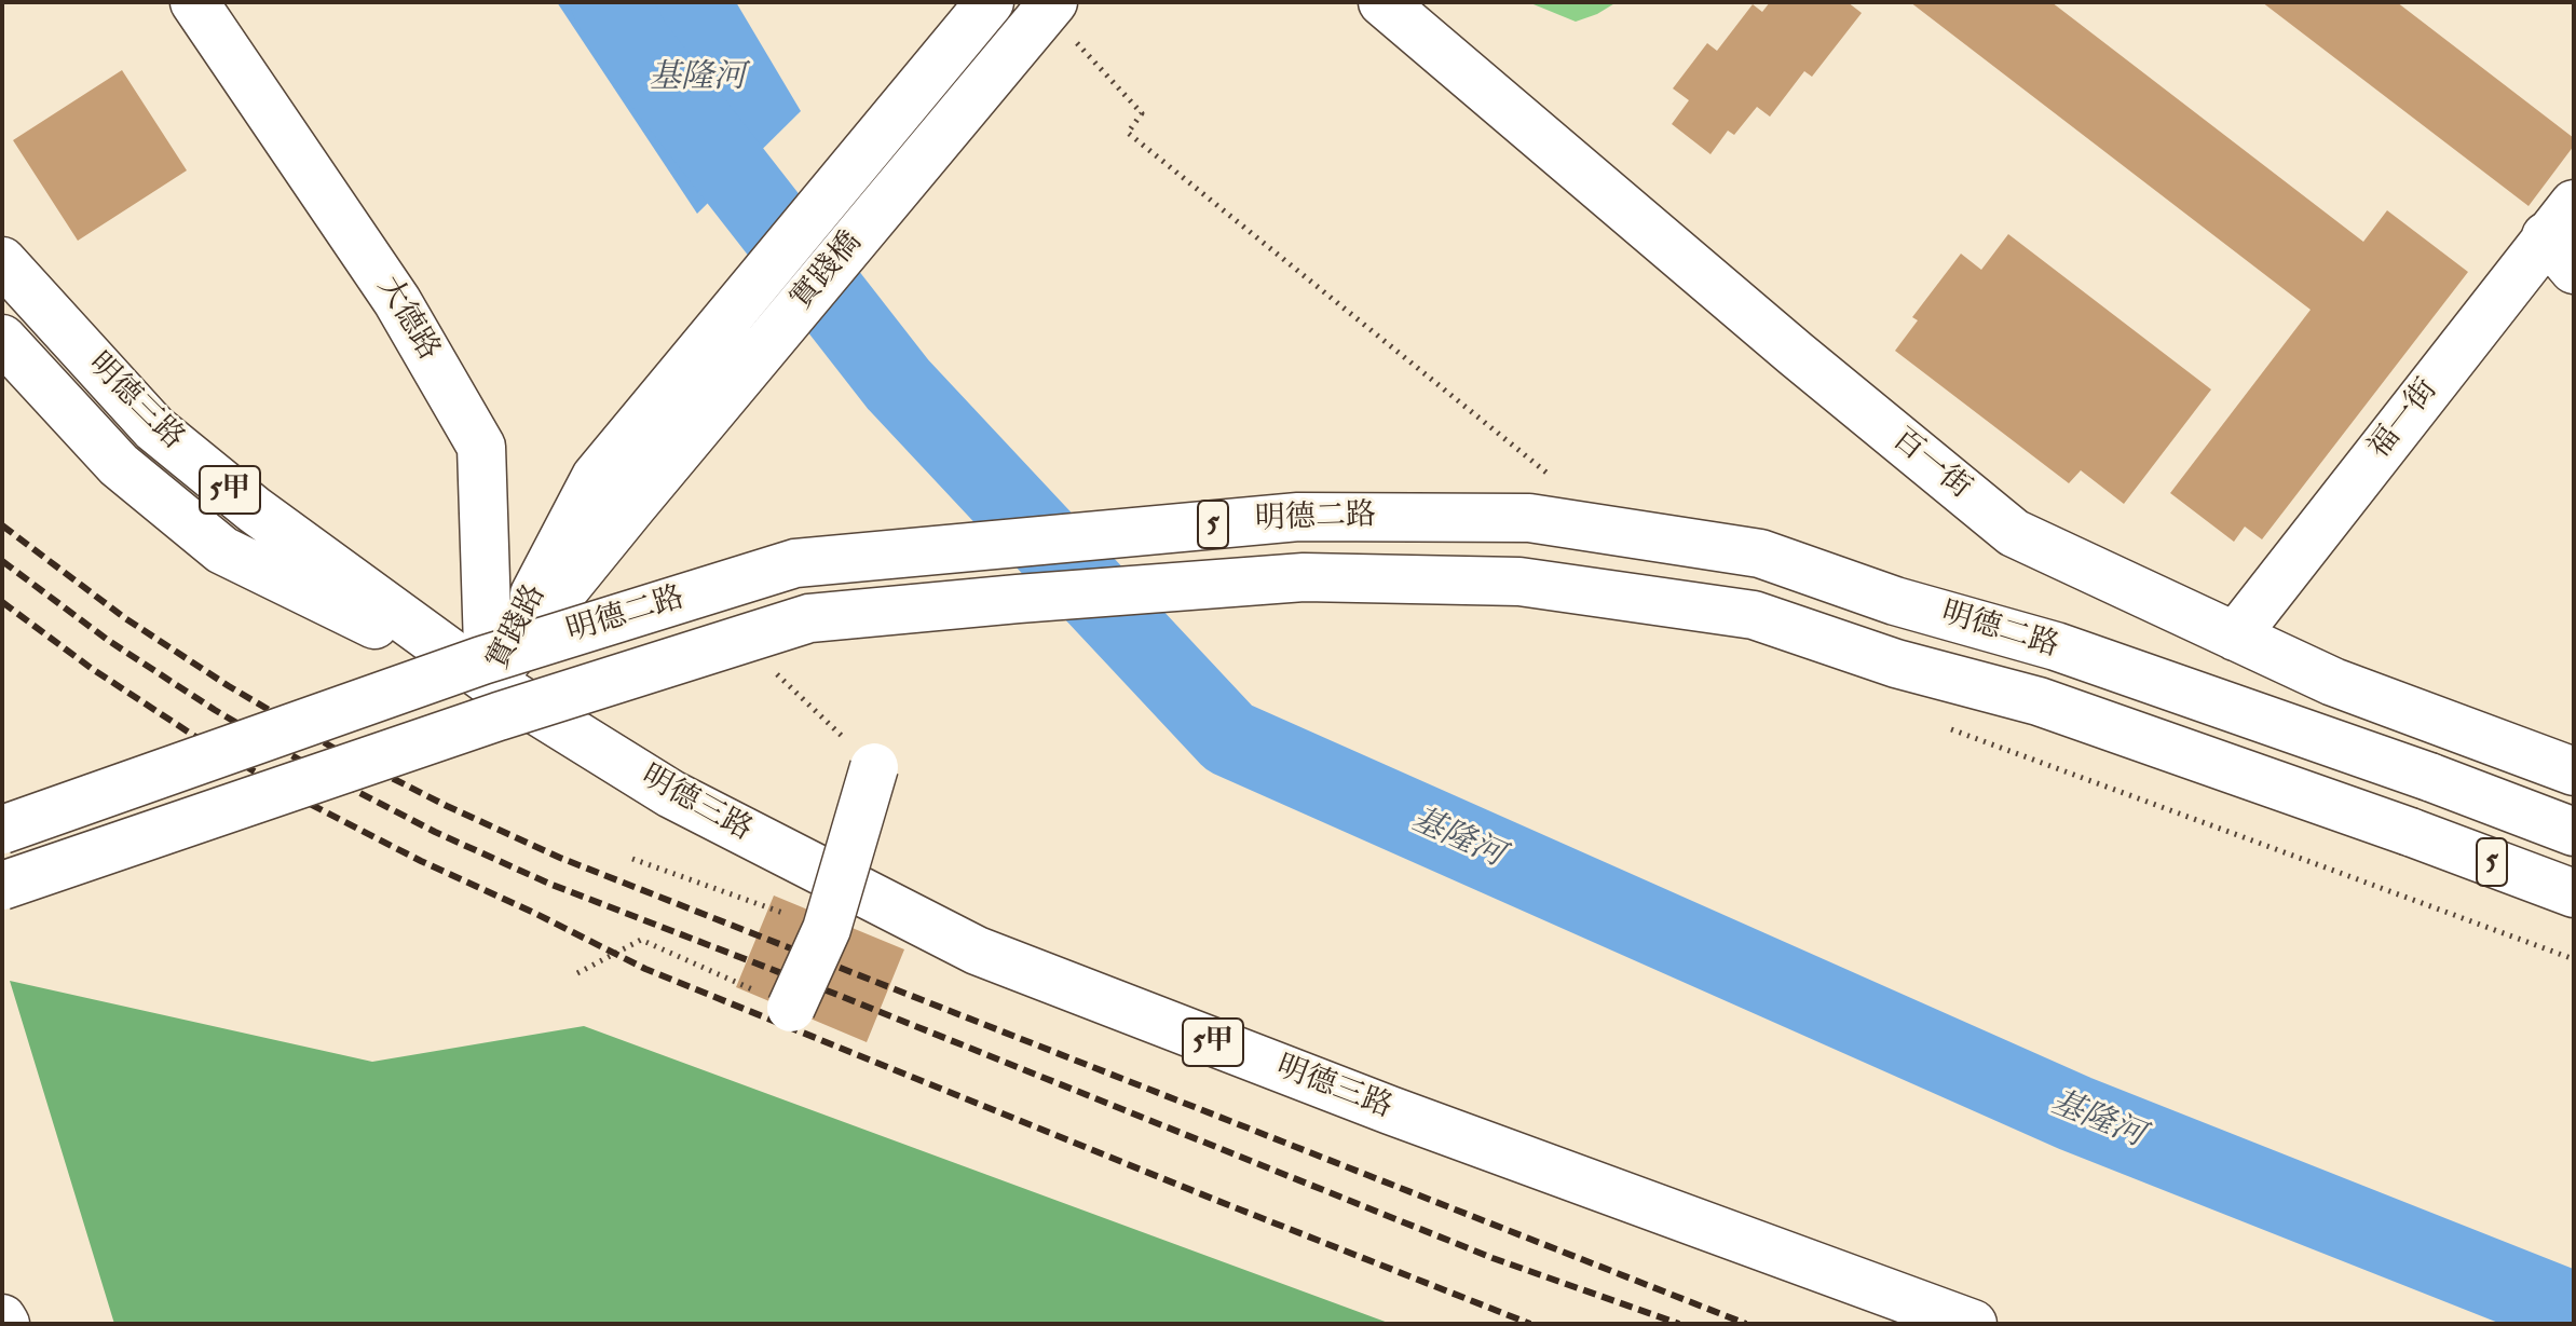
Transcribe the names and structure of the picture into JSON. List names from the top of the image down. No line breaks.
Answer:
{"streets":{"main road":["實踐橋","大德路","明德三路","福一街","百一街","5甲","明德二路","5","實踐路"]},"crossings":[["實踐橋","實踐路"],["大德路","明德三路"],["大德路","實踐路"],["明德三路","實踐路"],["福一街","百一街"]],"water":["基隆河"]}
